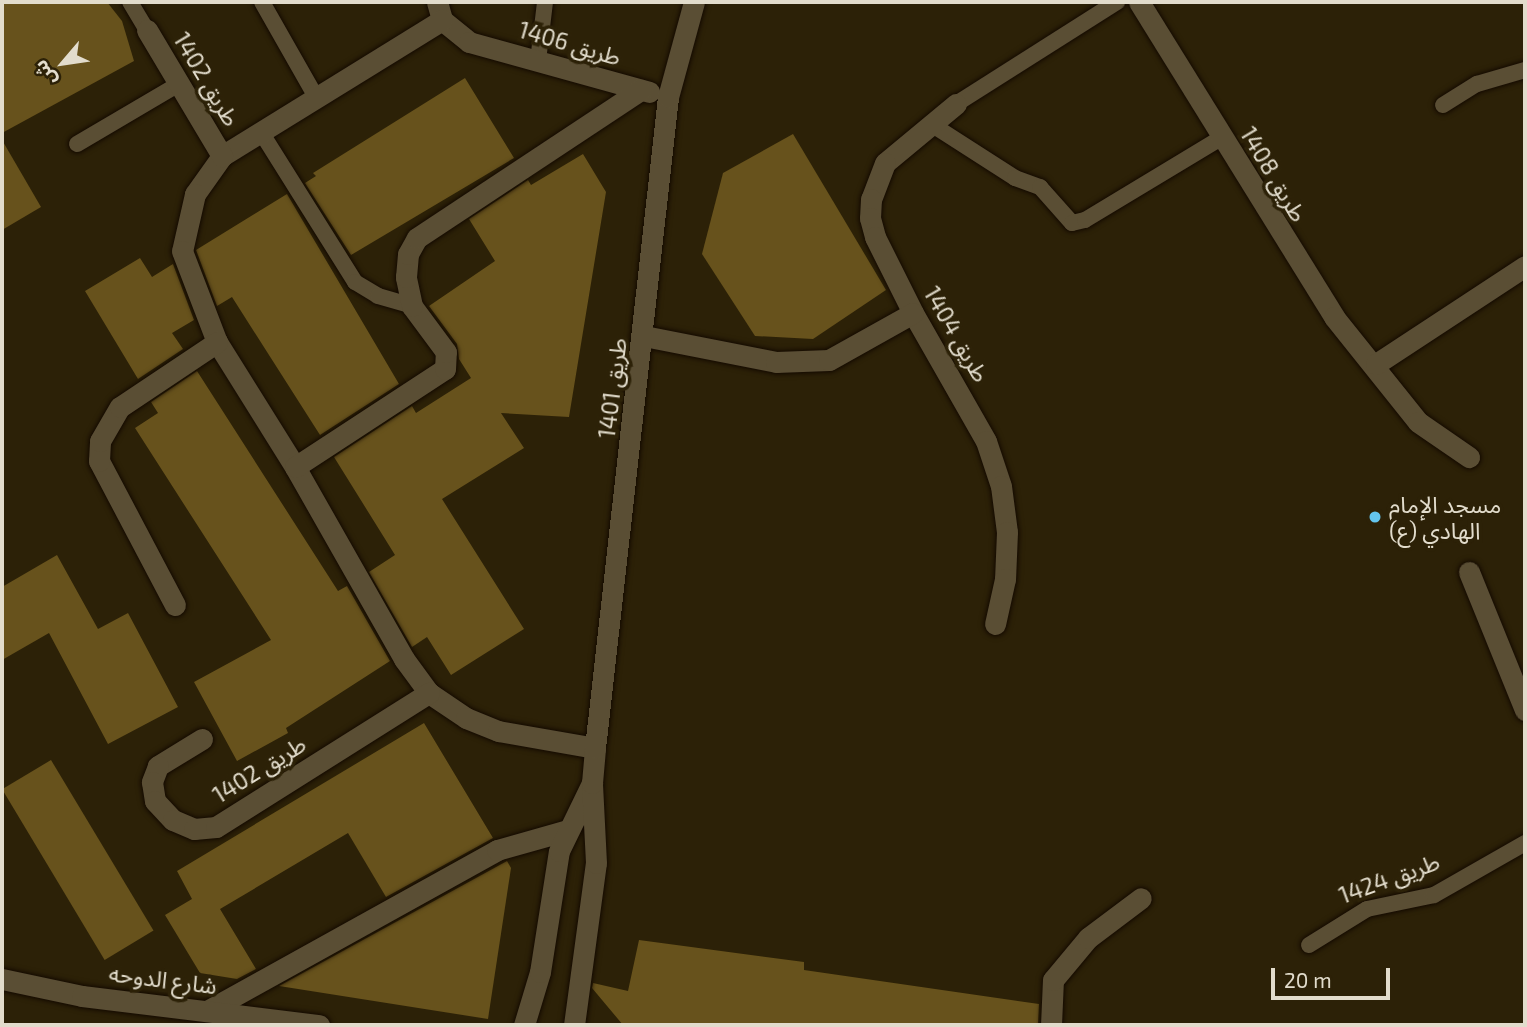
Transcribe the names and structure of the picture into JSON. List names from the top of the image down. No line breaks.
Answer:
{"streets":{"street":["طريق 1406","طريق 1402","طريق 1408","طريق 1404","طريق 1401","شارع الدوحه"],"lane":["طريق 1424"]},"crossings":[["طريق 1406","طريق 1401"]],"places":["مسجد الإمام الهادي (ع)"],"scale_bar":"20 m","north":"bottom left"}
